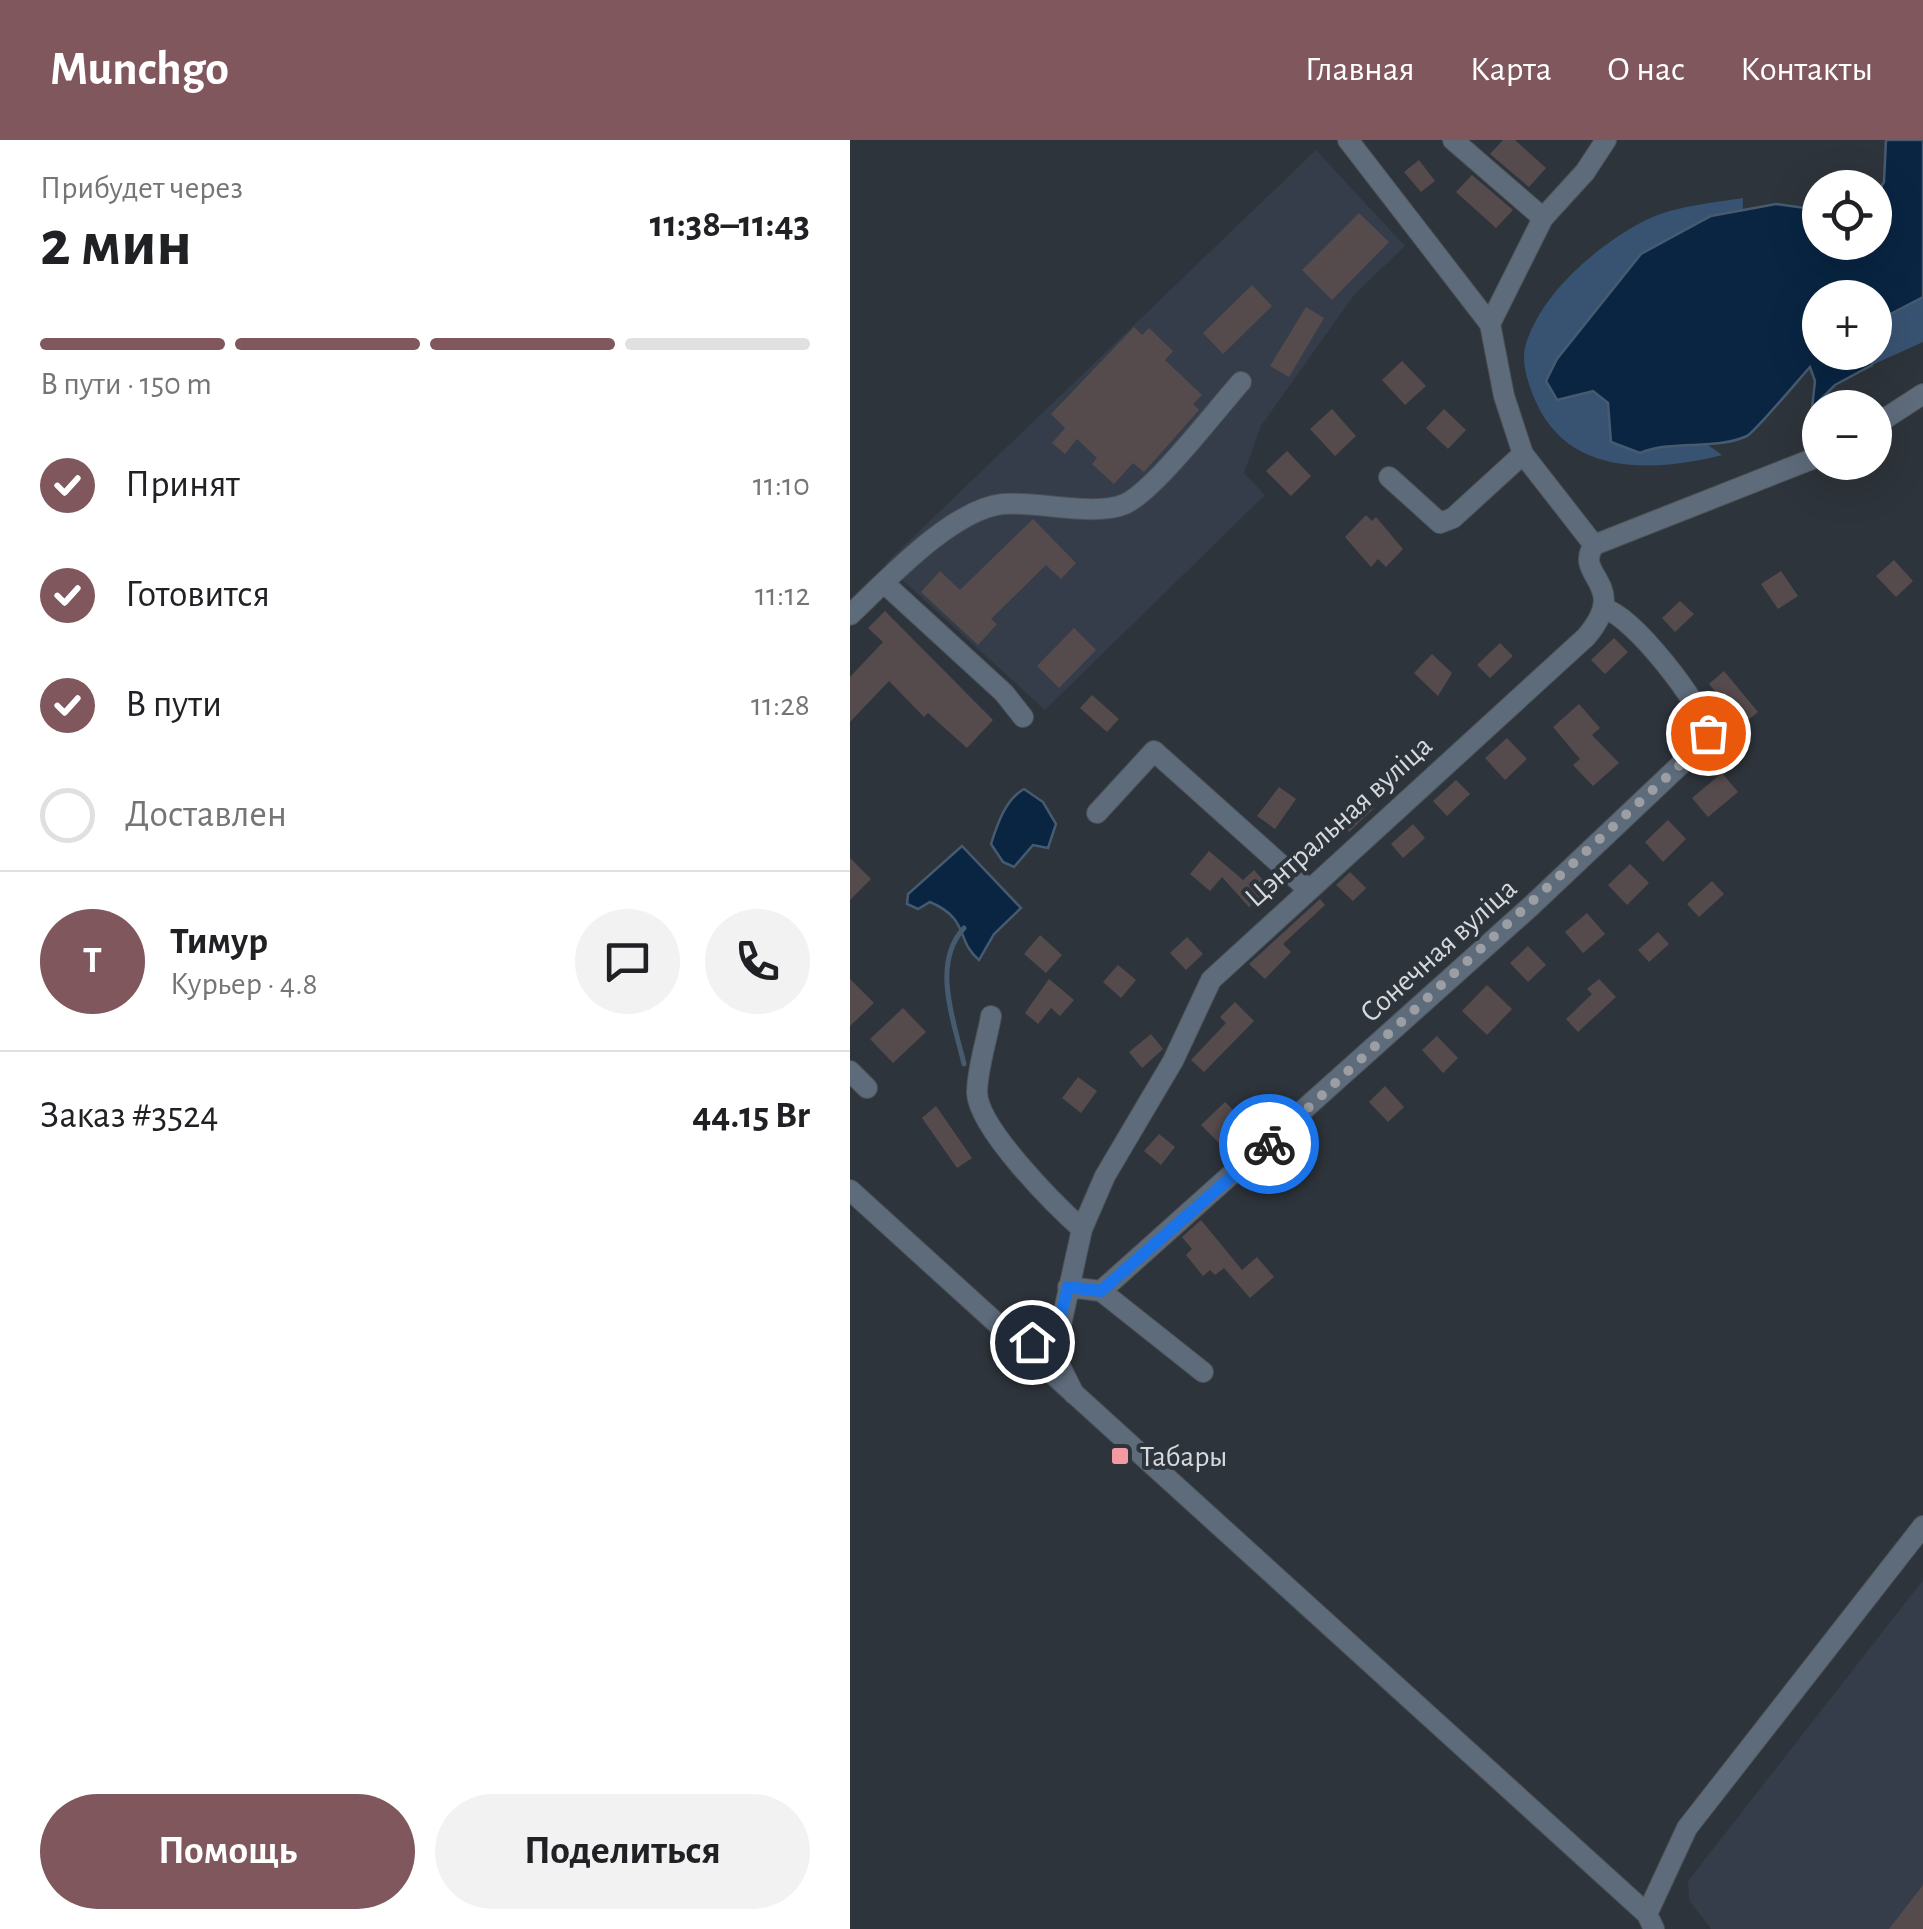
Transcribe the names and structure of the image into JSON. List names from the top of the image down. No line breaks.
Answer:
{"streets":{"street":["Цэнтральная вуліца","Сонечная вуліца"]},"crossings":[["Цэнтральная вуліца","Сонечная вуліца"]],"places":{"transit":["Табары"]},"page":{"header":"Munchgo","nav":["Главная","Карта","О нас","Контакты"],"heading":["2 мин","Прибудет через","11:38–11:43"],"panel":["Тимур","Курьер · 4.8","Заказ #3524","44.15 Br"],"map_buttons":["+","−"],"bar":"В пути · 150 m","list":[["Принят","11:10"],["Готовится","11:12"],["В пути","11:28"],"Доставлен"],"round":"Т","buttons":["Помощь","Поделиться"]}}
